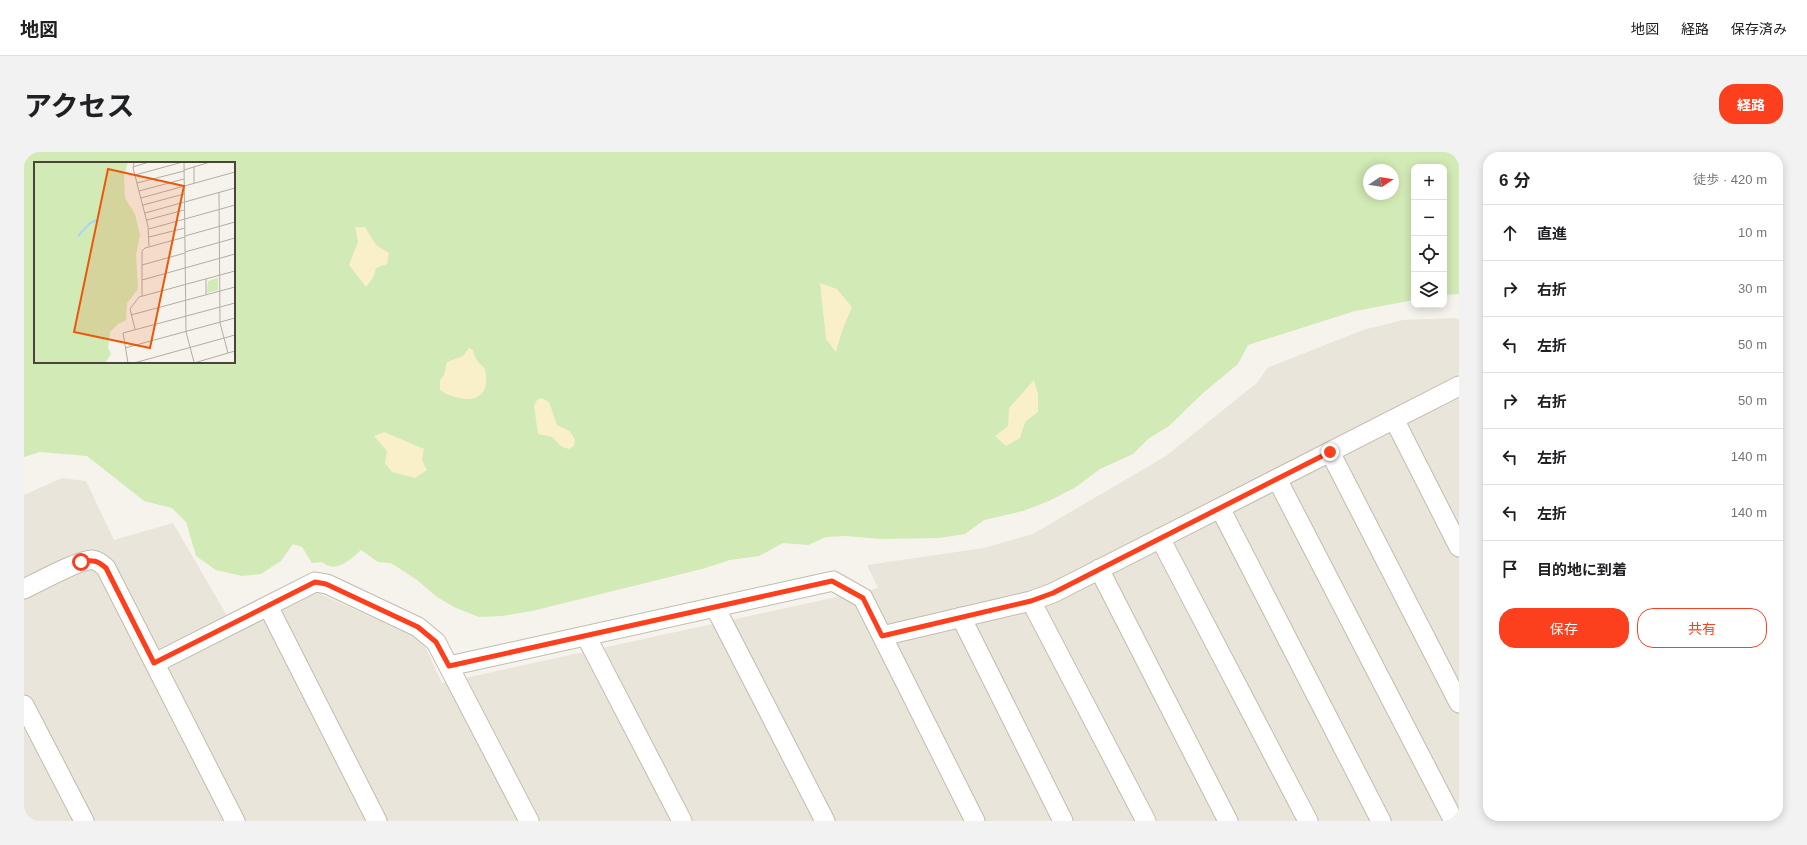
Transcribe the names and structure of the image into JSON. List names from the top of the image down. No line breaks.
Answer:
{"north":"right","page":{"header":"地図","nav":["地図","経路","保存済み"],"title":"アクセス","buttons":["経路",["保存","共有"]],"heading":["6 分","徒歩 · 420 m"],"map_buttons":["+","−"],"list":[["直進","10 m"],["右折","30 m"],["左折","50 m"],["右折","50 m"],["左折","140 m"],["左折","140 m"],"目的地に到着"]}}
